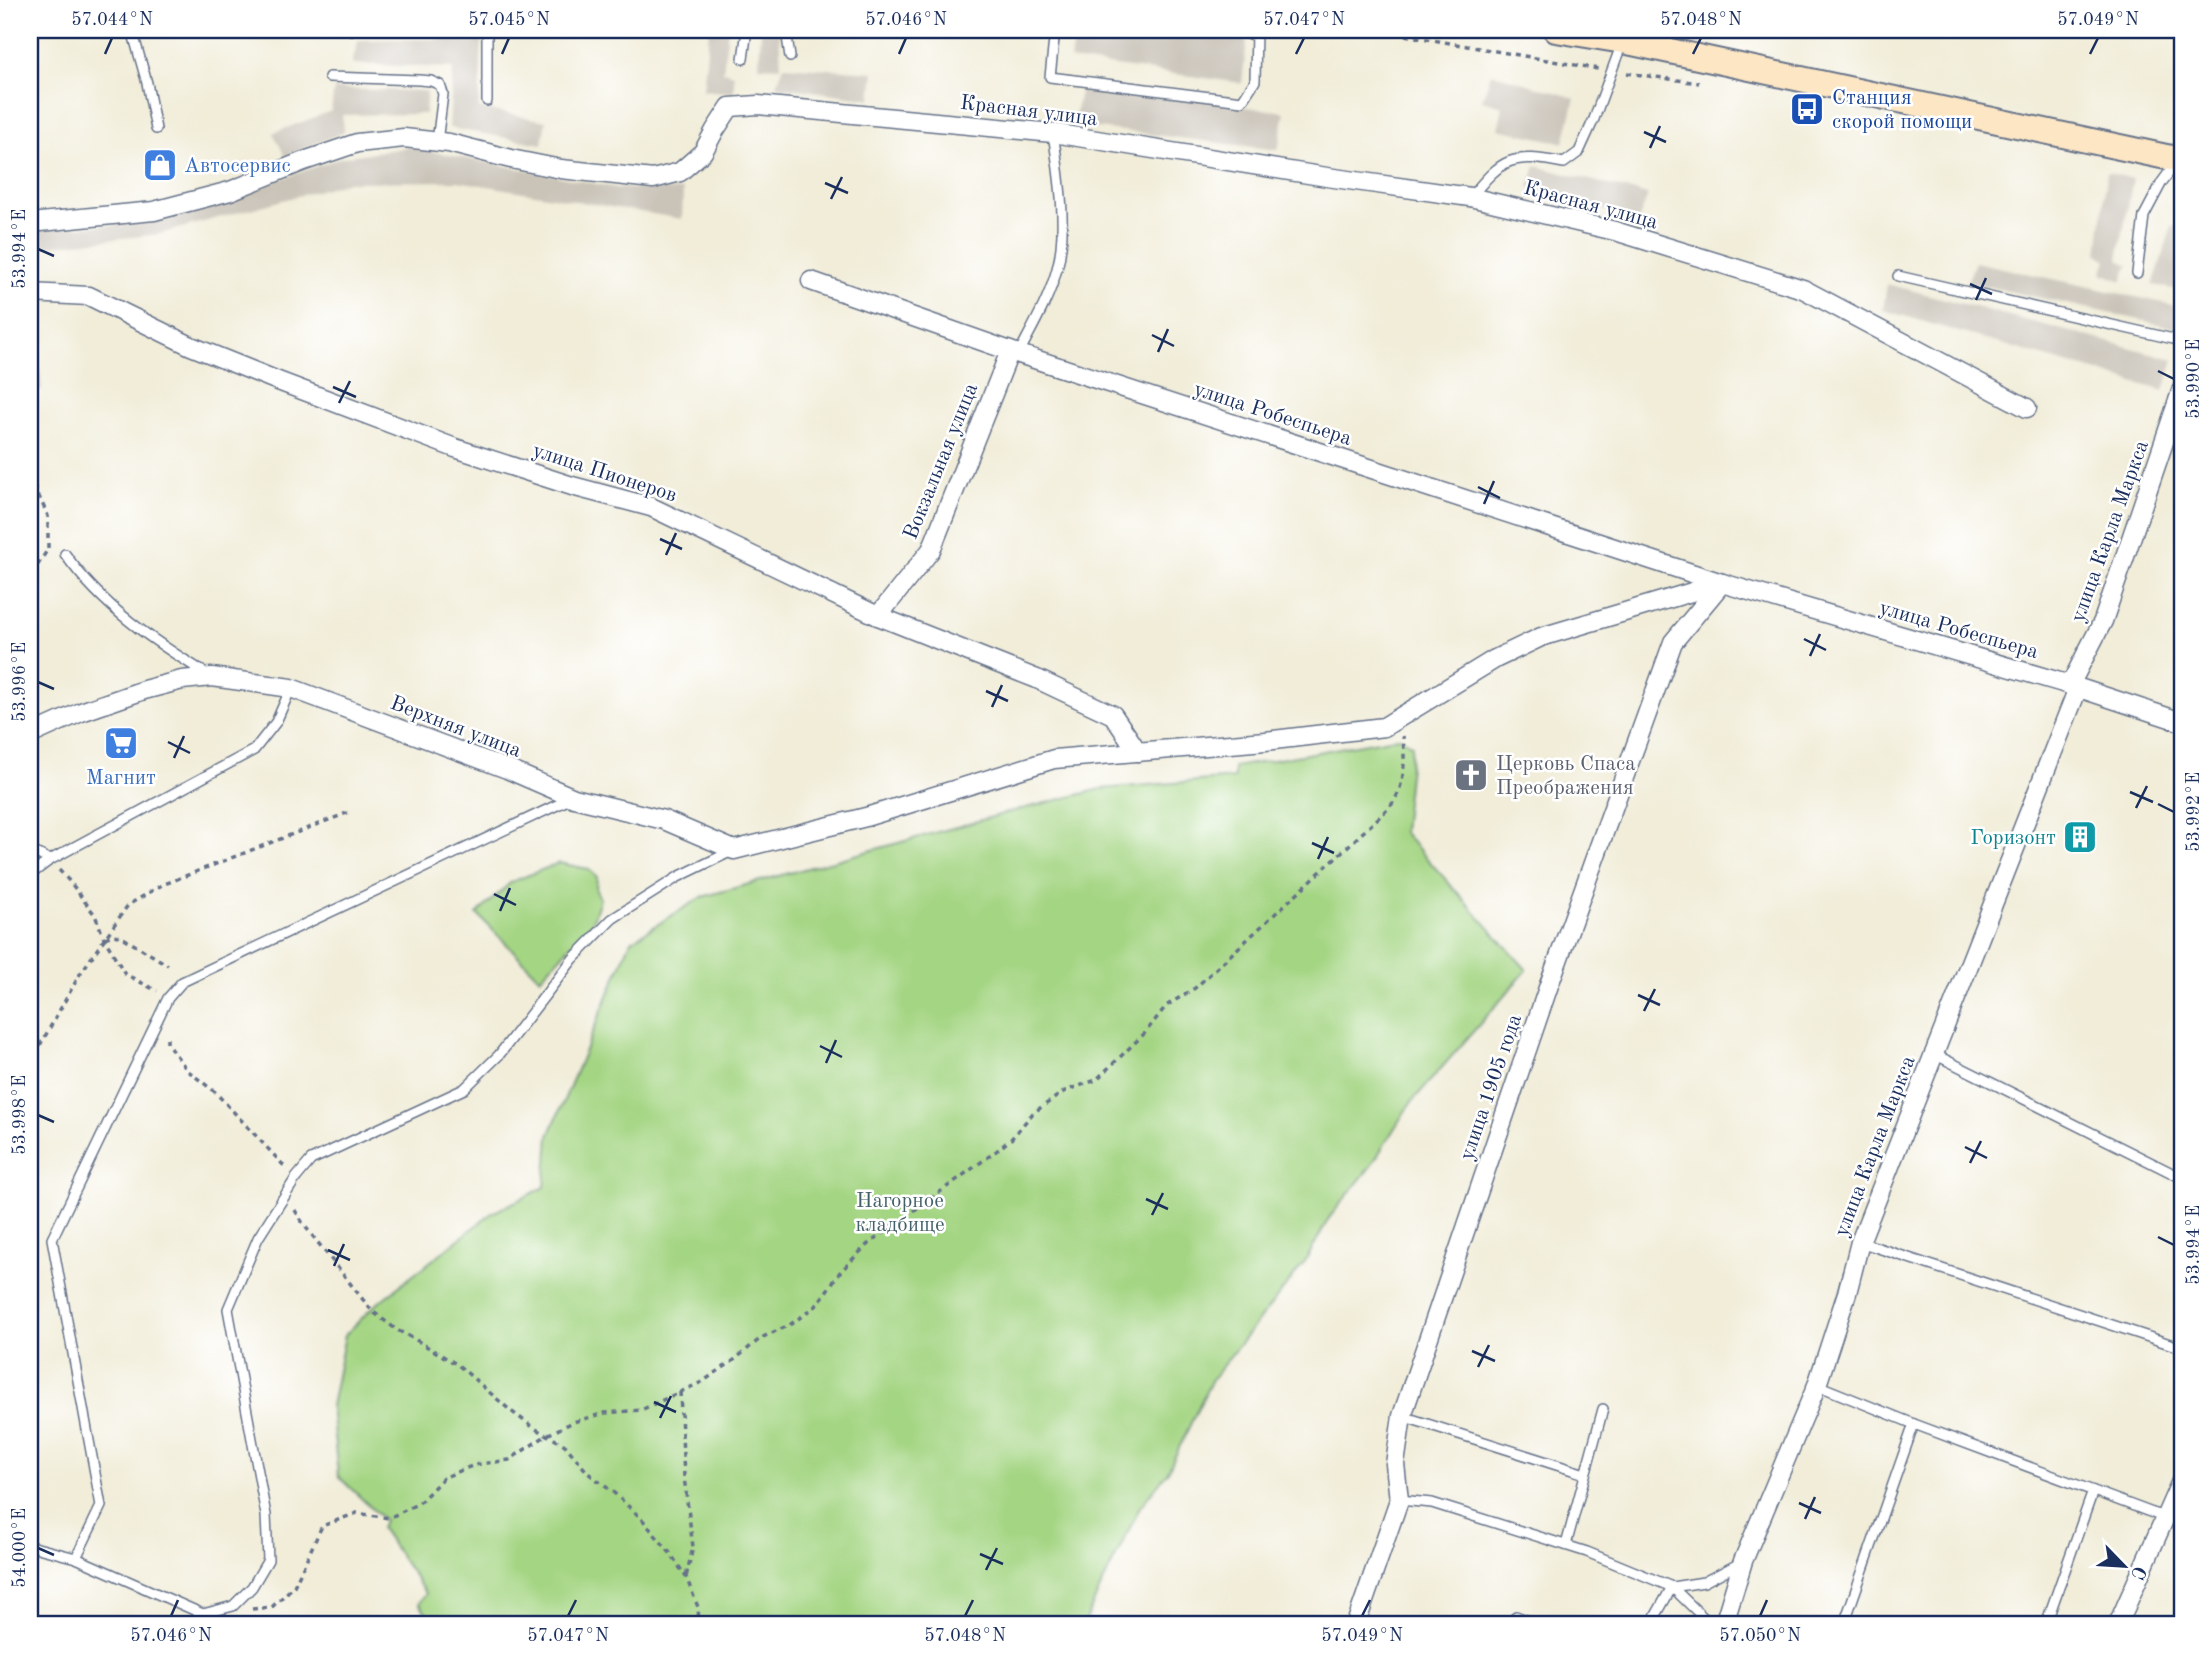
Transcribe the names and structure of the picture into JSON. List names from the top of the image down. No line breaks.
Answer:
{"streets":{"street":["Красная улица","улица Робеспьера","Вокзальная улица","улица Пионеров","улица Карла Маркса","Верхняя улица","улица 1905 года"]},"crossings":[["улица Робеспьера","Вокзальная улица"],["улица Робеспьера","улица Карла Маркса"],["улица Робеспьера","улица 1905 года"],["Вокзальная улица","улица Пионеров"]],"parks":["Нагорное кладбище"],"places":{"bus stop":["Станция скорой помощи"],"shop":["Автосервис"],"supermarket":["Магнит"],"church":["Церковь Спаса Преображения"],"building":["Горизонт"]},"north":"bottom right","coordinates":["57.044°N","57.045°N","57.046°N","57.047°N","57.048°N","57.049°N","53.994°E","53.990°E","53.996°E","53.992°E","53.998°E","54.000°E","57.050°N"]}
